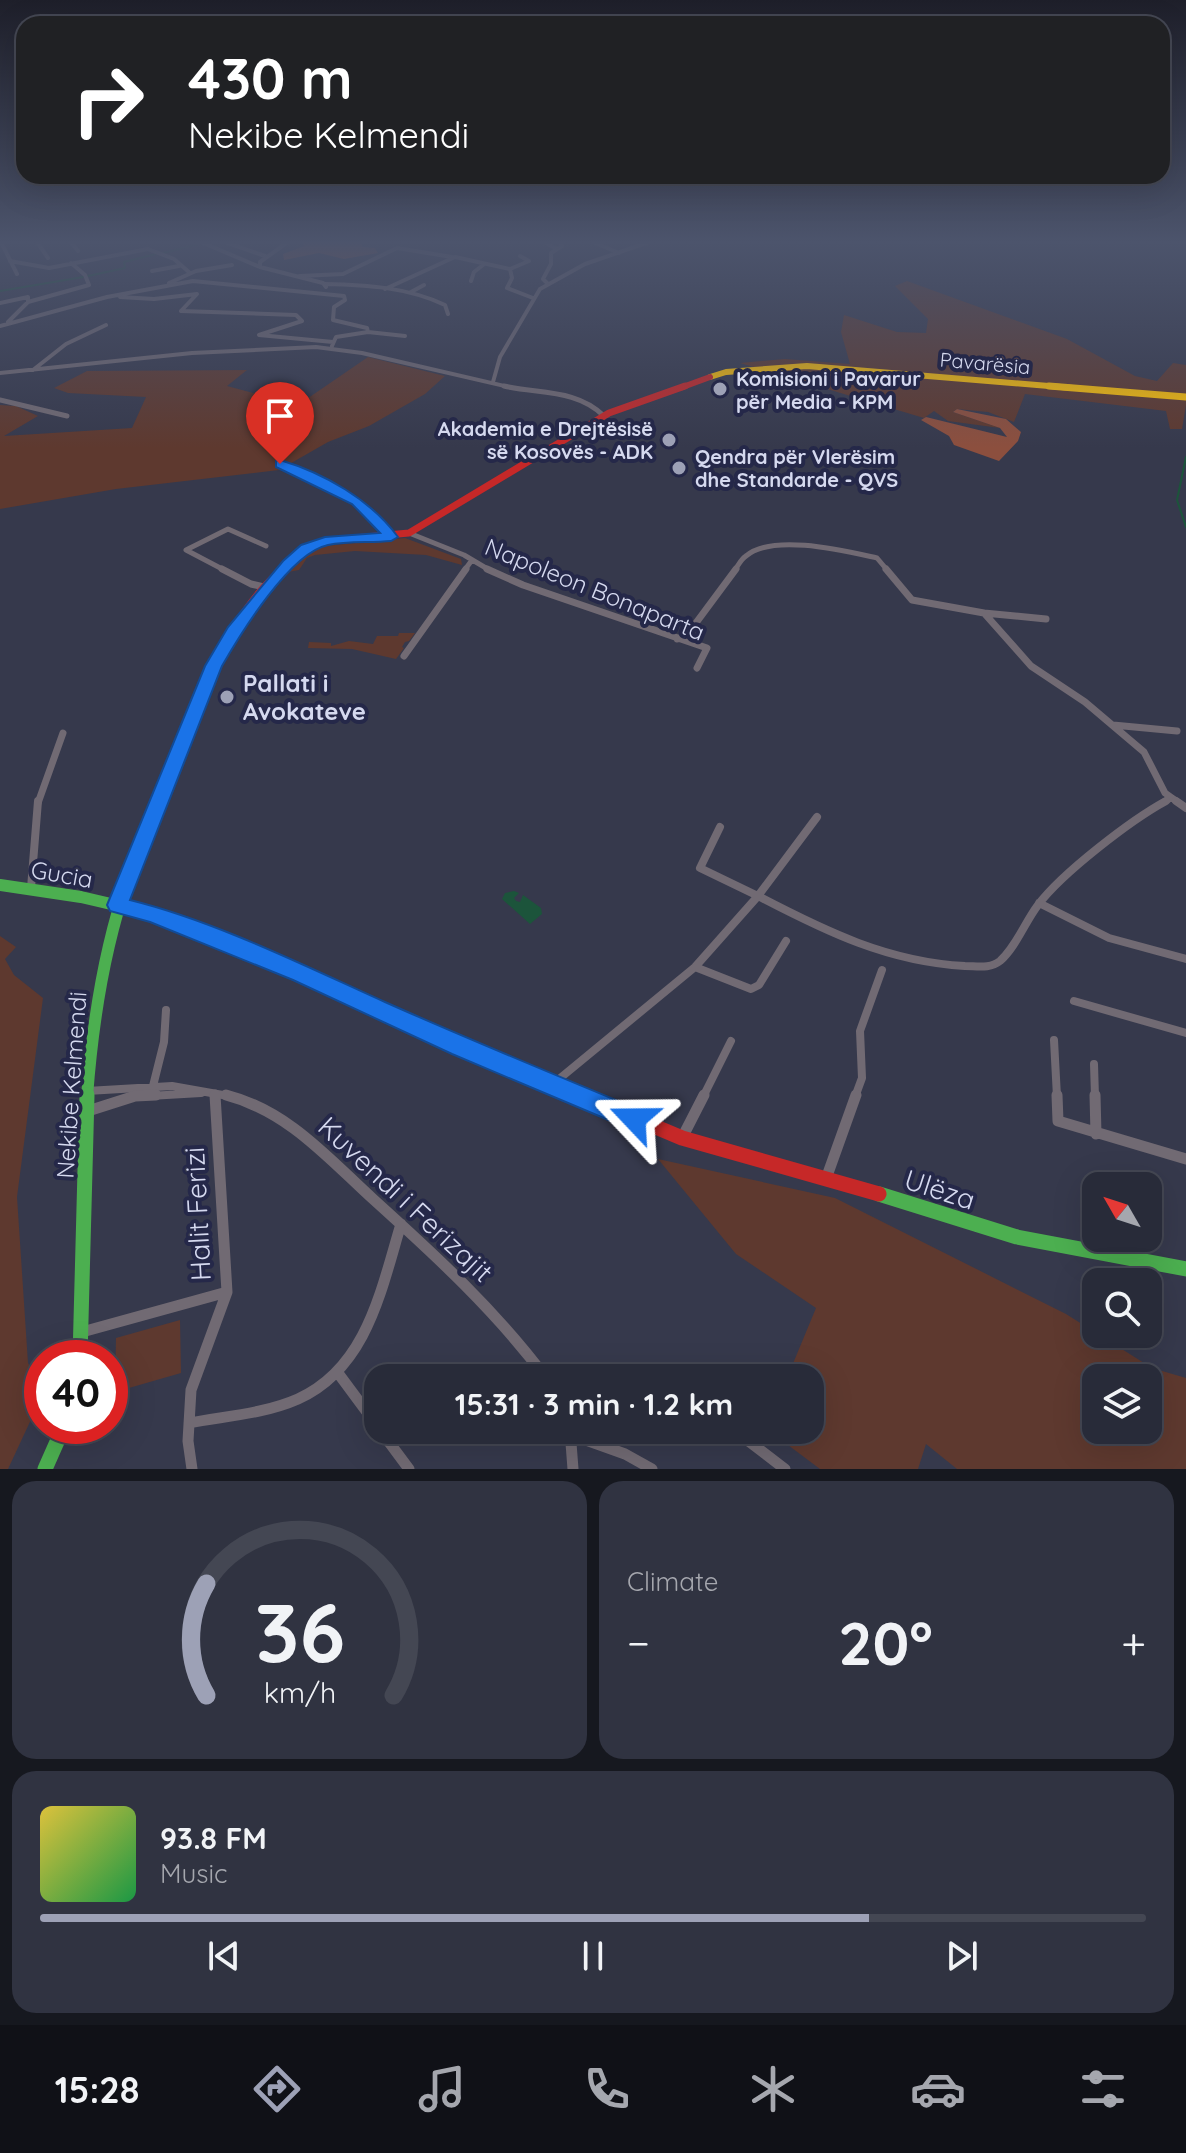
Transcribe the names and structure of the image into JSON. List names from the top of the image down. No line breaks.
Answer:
{"streets":{"street":["Pavarësia","Napoleon Bonaparta","Gucia","Nekibe Kelmendi","Ulëza","Kuvendi i Ferizajit","Halit Ferizi"]},"crossings":[["Pavarësia","Nekibe Kelmendi"],["Napoleon Bonaparta","Nekibe Kelmendi"],["Gucia","Nekibe Kelmendi"],["Gucia","Ulëza"],["Nekibe Kelmendi","Ulëza"],["Kuvendi i Ferizajit","Halit Ferizi"]],"places":["Komisioni i Pavarur për Media - KPM","Akademia e Drejtësisë së Kosovës - ADK","Qendra për Vlerësim dhe Standarde - QVS","Pallati i Avokateve"],"north":"top left","page":{"turn":["430 m","Nekibe Kelmendi"],"limit":"40","trip":"15:31 · 3 min · 1.2 km","tile":"Climate","heat":["−","20°","+"],"song":["93.8 FM","Music"],"tabs":"15:28","gauge":["36","km/h"]}}
